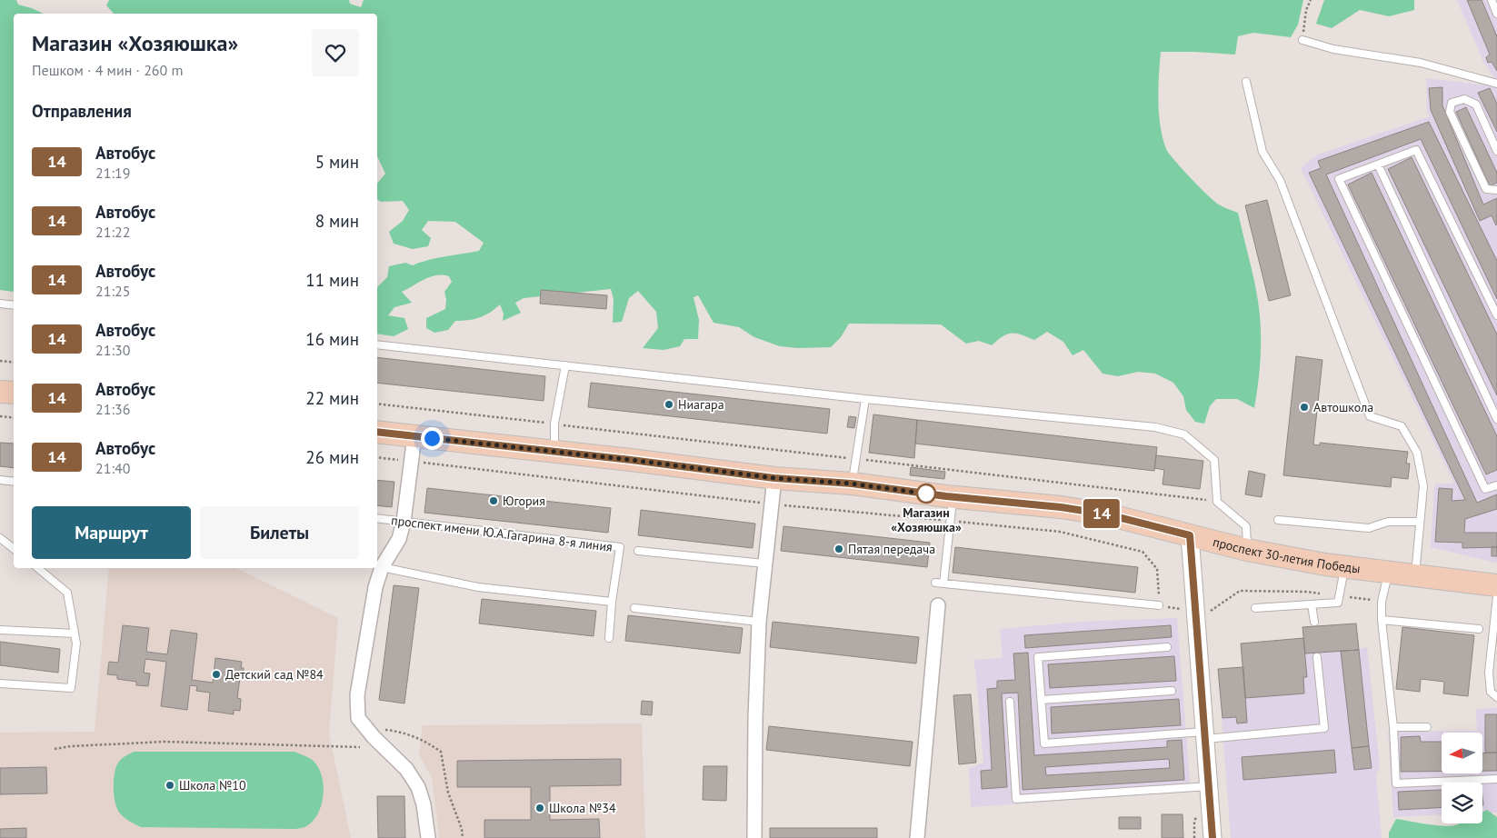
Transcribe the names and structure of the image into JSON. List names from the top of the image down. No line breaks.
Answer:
{"streets":{"main road":["проспект 30-летия Победы"],"lane":["проспект имени Ю.А.Гагарина 8-я линия"]},"places":["Ниагара","Автошкола","Магазин «Хозяюшка»","Югория","Пятая передача","Детский сад №84","Школа №10","Школа №34"],"lines":["bus line 14"],"north":"left","page":{"on_map":"14","heading":[["Магазин «Хозяюшка»","Пешком · 4 мин · 260 m"],"Отправления"],"list":[{"mark":"14","name":"Автобус","note":"21:19","value":"5 мин"},{"mark":"14","name":"Автобус","note":"21:22","value":"8 мин"},{"mark":"14","name":"Автобус","note":"21:25","value":"11 мин"},{"mark":"14","name":"Автобус","note":"21:30","value":"16 мин"},{"mark":"14","name":"Автобус","note":"21:36","value":"22 мин"},{"mark":"14","name":"Автобус","note":"21:40","value":"26 мин"}],"buttons":["Маршрут","Билеты"]}}
